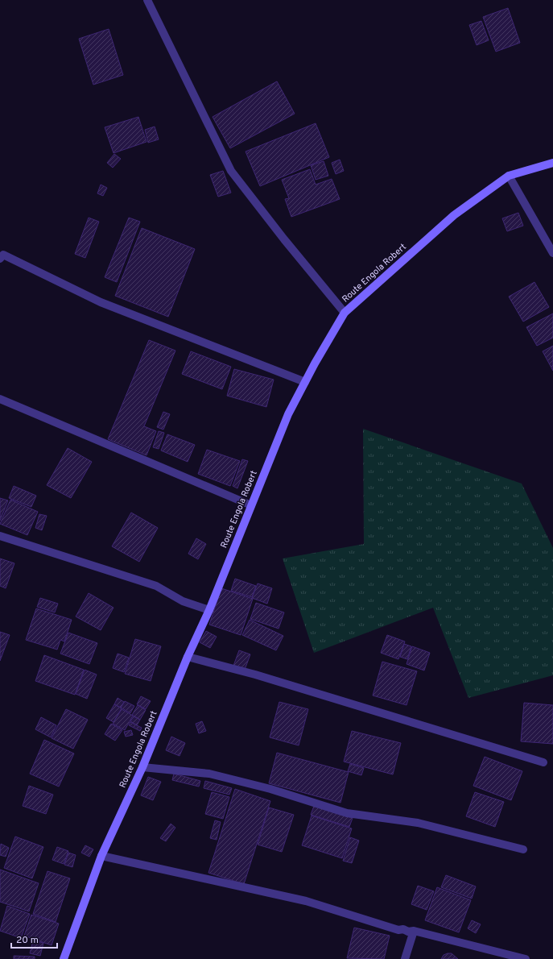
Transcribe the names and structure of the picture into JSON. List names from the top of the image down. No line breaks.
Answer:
{"streets":{"street":["Route Engola Robert"]},"scale_bar":"20 m"}
